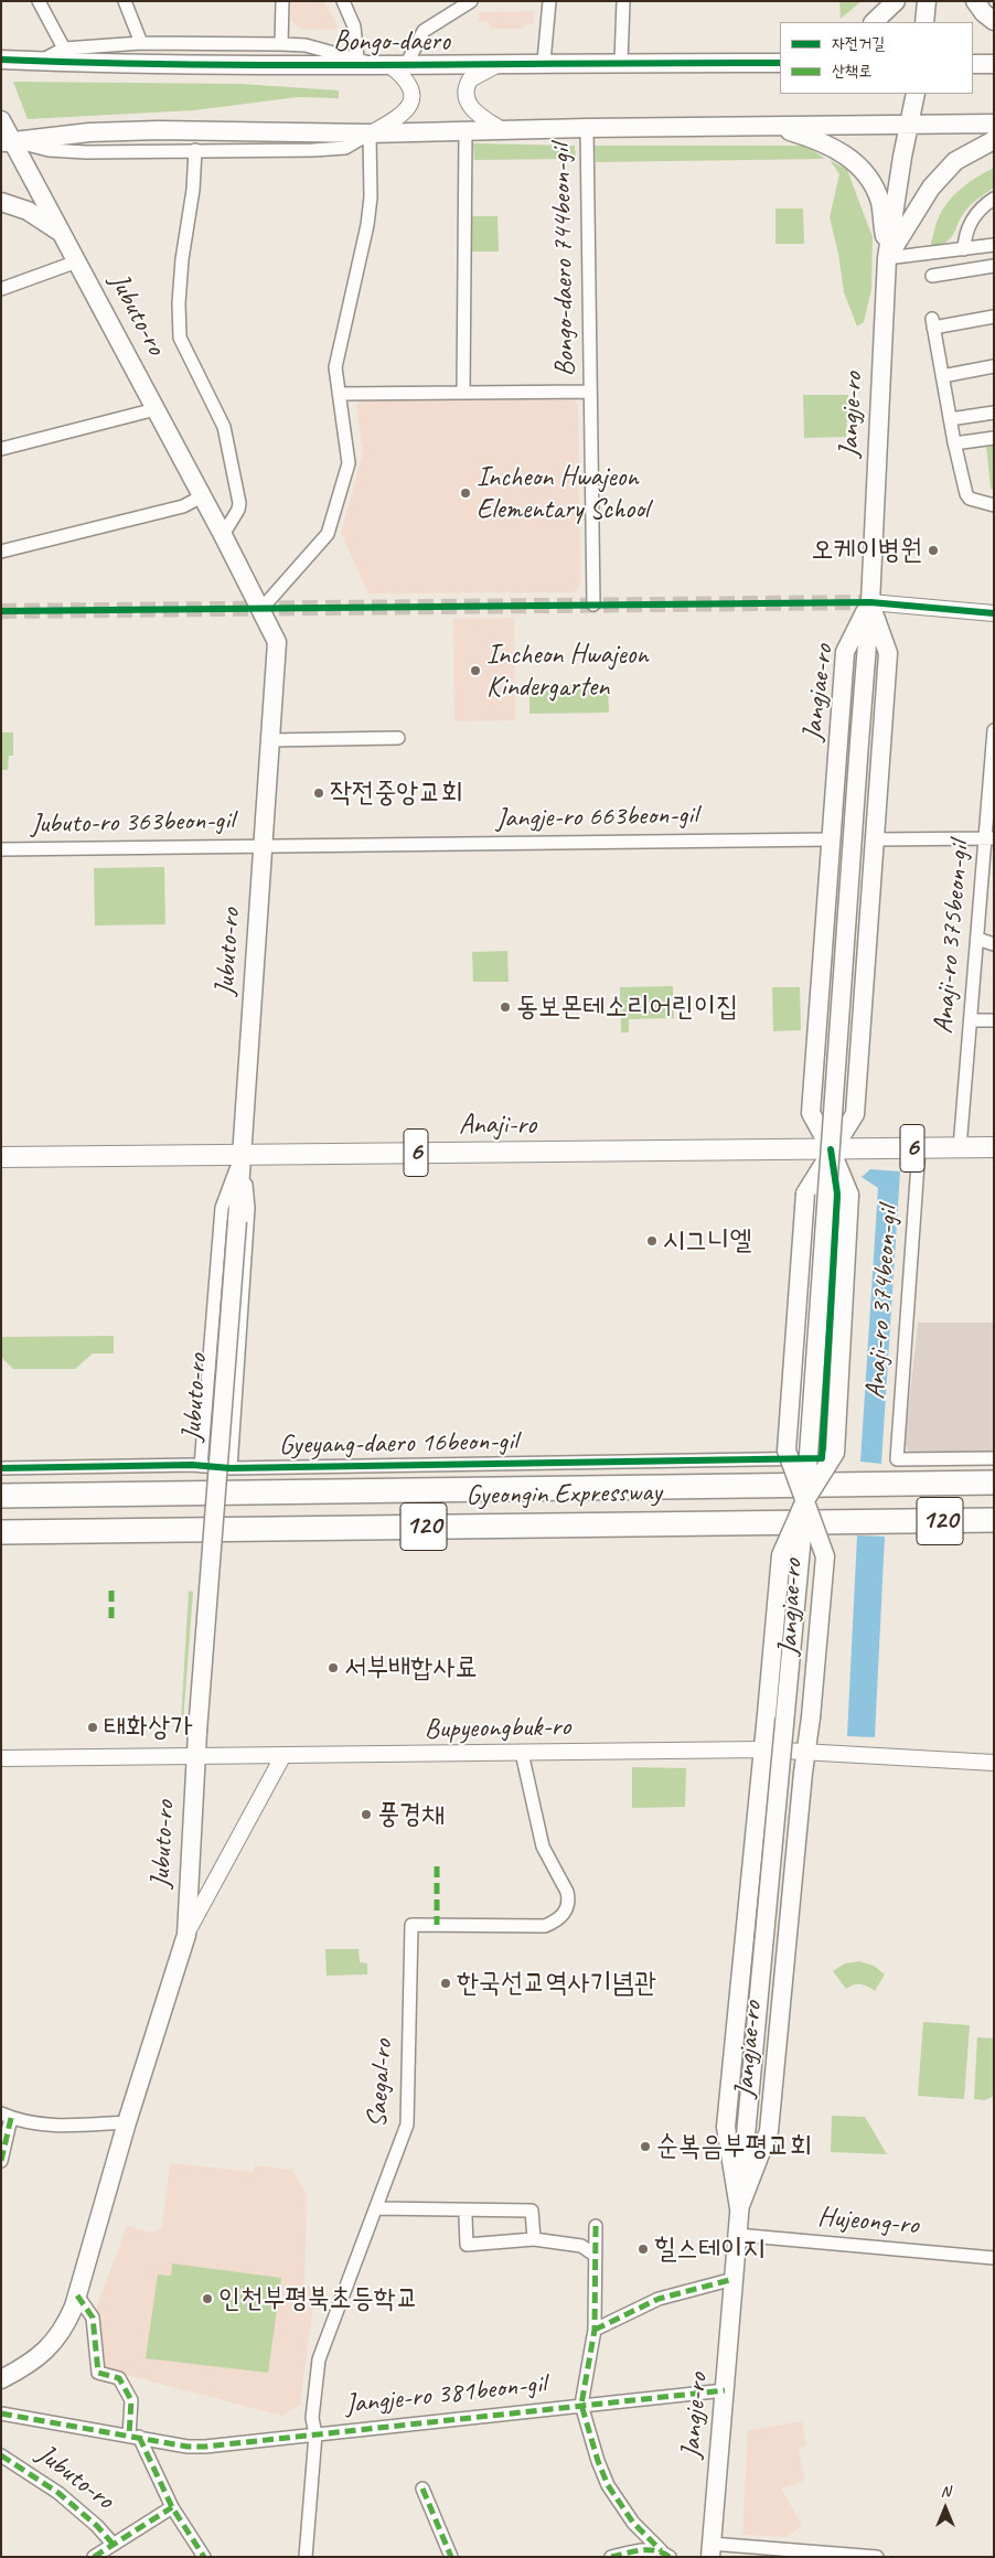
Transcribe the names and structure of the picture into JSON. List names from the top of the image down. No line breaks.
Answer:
{"streets":{"highway":["Gyeongin Expressway","120"],"main road":["Bongo-daero","Jubuto-ro","Jangje-ro","Jangjae-ro","Anaji-ro","6"],"street":["Bongo-daero 744beon-gil","Jangje-ro 663beon-gil","Jubuto-ro 363beon-gil","Anaji-ro 375beon-gil","Anaji-ro 374beon-gil","Gyeyang-daero 16beon-gil","Bupyeongbuk-ro","Saegal-ro","Hujeong-ro","Jangje-ro 381beon-gil"]},"crossings":[["Jubuto-ro","Jangje-ro 663beon-gil"],["Jubuto-ro","Jubuto-ro 363beon-gil"],["Jubuto-ro","Anaji-ro"],["Jubuto-ro","Bupyeongbuk-ro"],["Jangje-ro","Jangjae-ro"],["Jangje-ro","Hujeong-ro"],["Jangje-ro","Jangje-ro 381beon-gil"],["Jangjae-ro","Jangje-ro 663beon-gil"],["Jangjae-ro","Anaji-ro"],["Jangjae-ro","Gyeyang-daero 16beon-gil"],["Jangjae-ro","Bupyeongbuk-ro"],["Jangje-ro 663beon-gil","Jubuto-ro 363beon-gil"],["Anaji-ro 375beon-gil","Anaji-ro"],["Anaji-ro","Anaji-ro 374beon-gil"],["Anaji-ro","Gyeyang-daero 16beon-gil"],["Bupyeongbuk-ro","Saegal-ro"],["Saegal-ro","Jangje-ro 381beon-gil"]],"places":["Incheon Hwajeon Elementary School","오케이병원","Incheon Hwajeon Kindergarten","작전중앙교회","동보몬테소리어린이집","시그니엘","서부배합사료","태화상가","풍경채","한국선교역사기념관","순복음부평교회","힐스테이지","인천부평북초등학교"],"legend":["자전거길","산책로"],"north":"top"}
